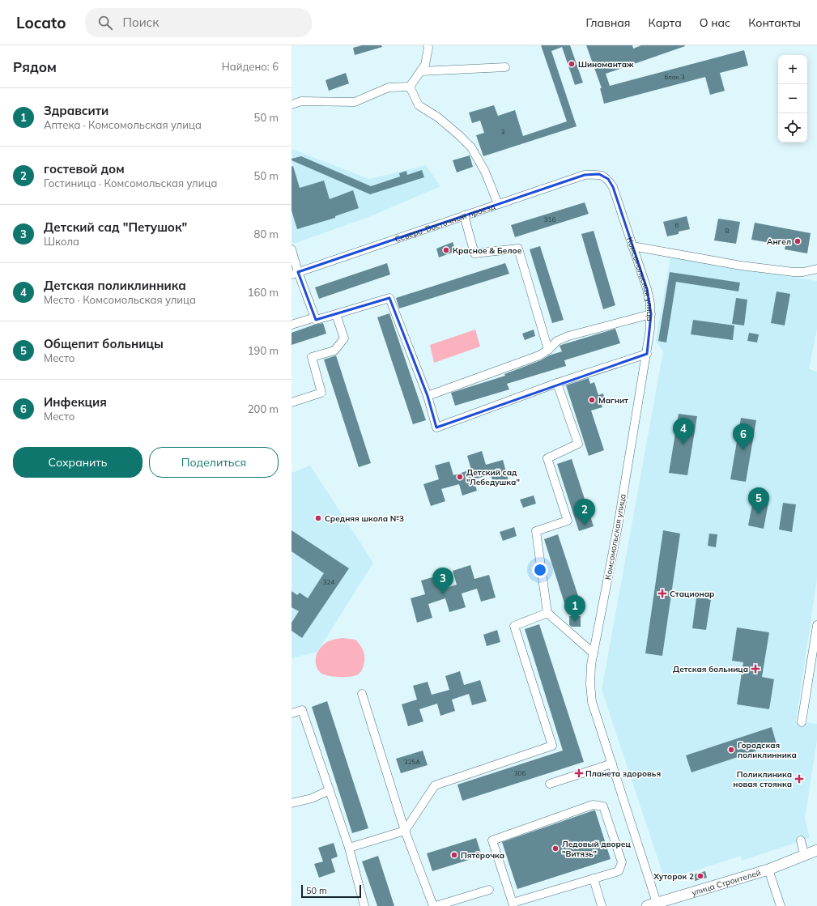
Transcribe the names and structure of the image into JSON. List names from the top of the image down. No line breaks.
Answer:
{"streets":{"main road":["улица Строителей"],"street":["Северо-Восточный проезд","Комсомольская улица"]},"crossings":[["Северо-Восточный проезд","Комсомольская улица"],["Комсомольская улица","улица Строителей"]],"places":{"other":["Шиномантаж","Ангел","Красное & Белое","Магнит","Детский сад \"Лебедушка\"","Средняя школа №3","Городская поликлинника","Ледовый дворец \"Витязь\"","Пятёрочка","Хуторок 2"],"health":["Стационар","Детская больница","Планета здоровья","Поликлиника новая стоянка"]},"house_numbers":["блок 3","3","316","6","8","324","325А","306"],"scale_bar":"50 m","page":{"header":"Locato","search":"Поиск","nav":["Главная","Карта","О нас","Контакты"],"heading":["Рядом","Найдено: 6"],"map_buttons":["+","−"],"list":[{"mark":"1","name":"Здравсити","note":"Аптека · Комсомольская улица","value":"50 m"},{"mark":"2","name":"гостевой дом","note":"Гостиница · Комсомольская улица","value":"50 m"},{"mark":"3","name":"Детский сад \"Петушок\"","note":"Школа","value":"80 m"},{"mark":"4","name":"Детская поликлинника","note":"Место · Комсомольская улица","value":"160 m"},{"mark":"5","name":"Общепит больницы","note":"Место","value":"190 m"},{"mark":"6","name":"Инфекция","note":"Место","value":"200 m"}],"pins":["4","6","5","2","3","1"],"buttons":["Сохранить","Поделиться"],"scale":"50 m"}}
